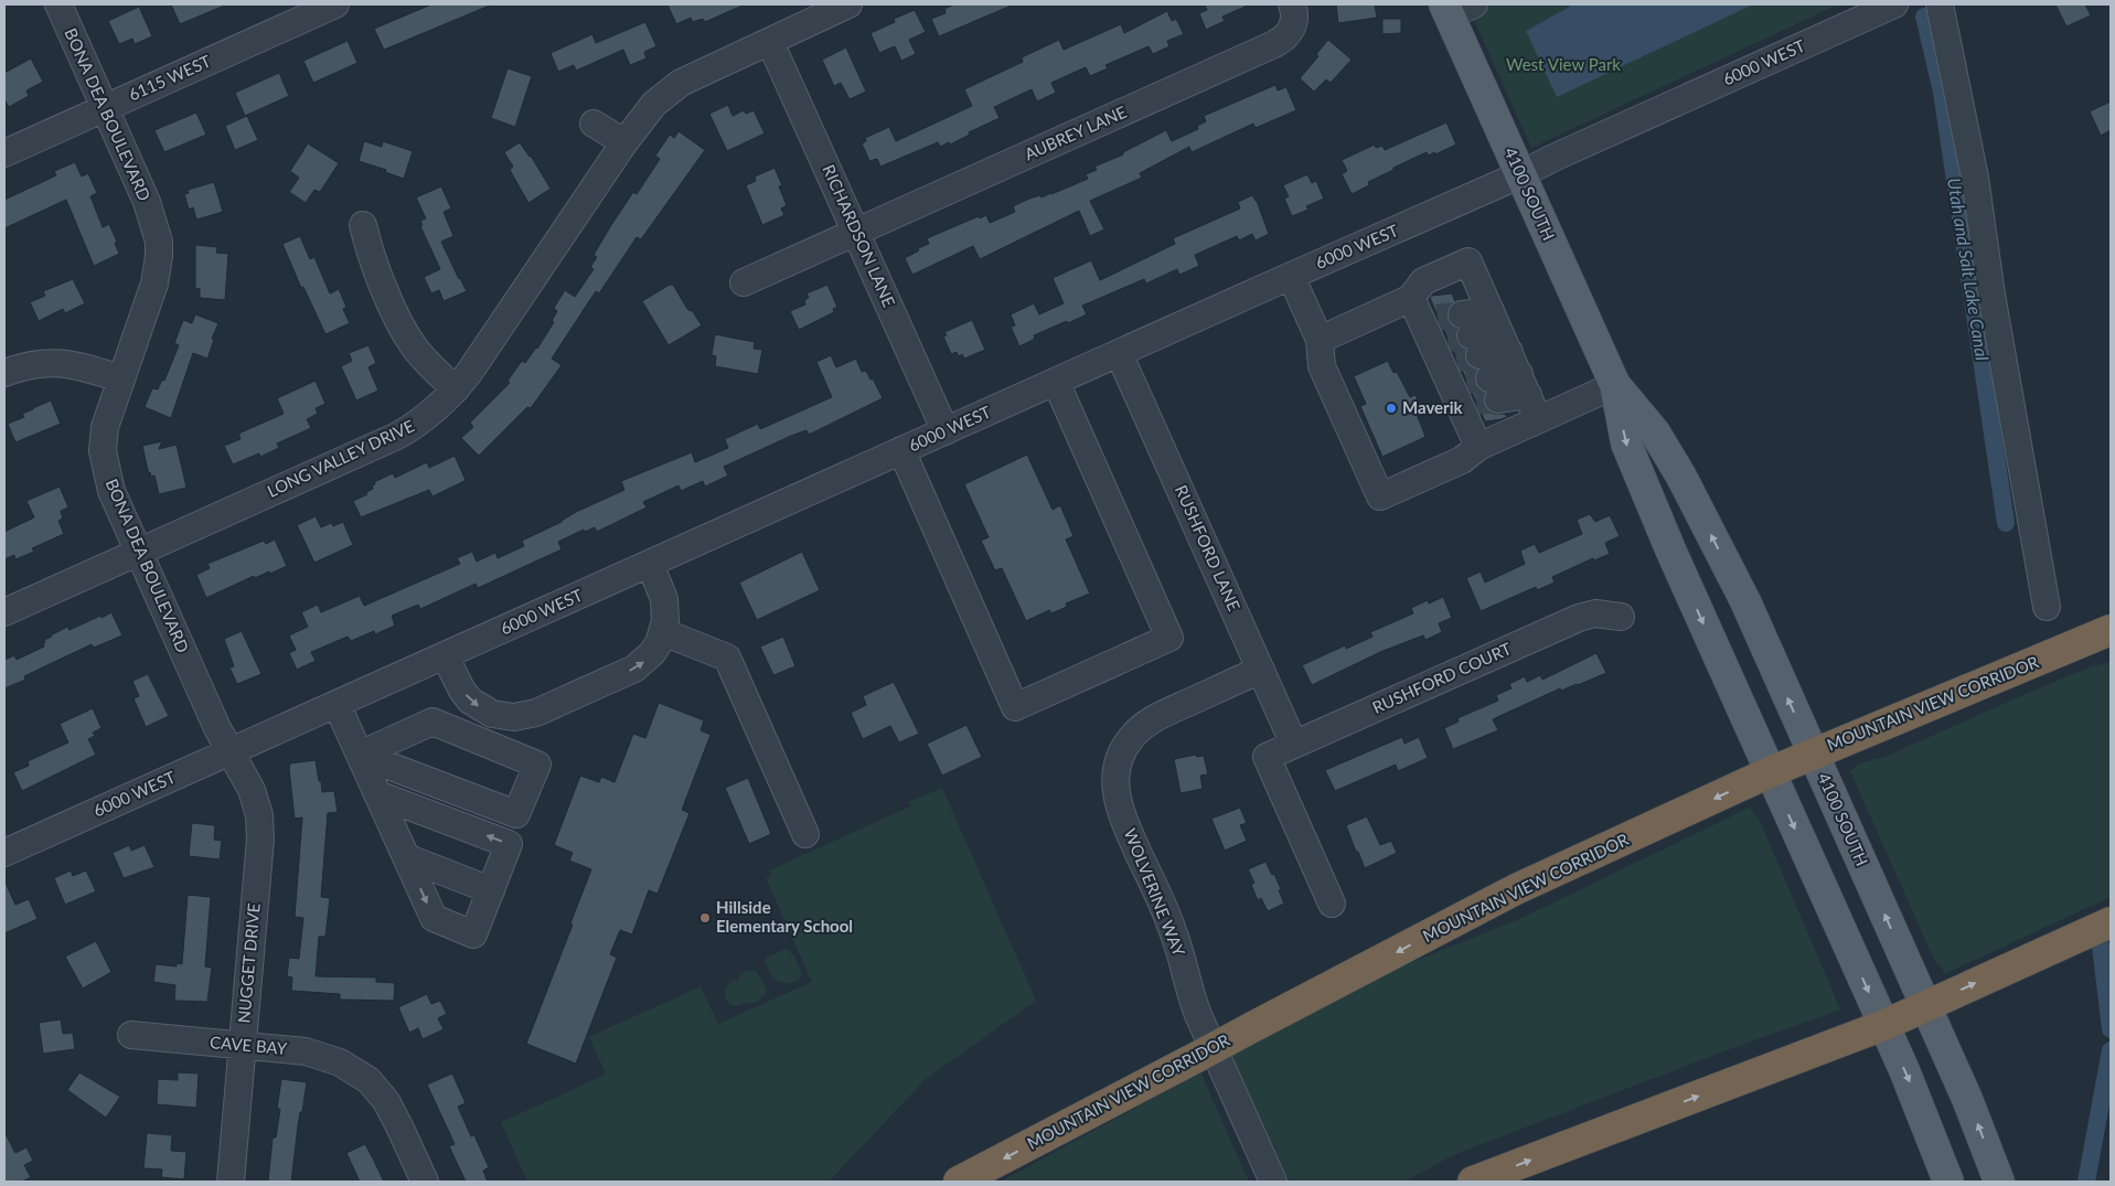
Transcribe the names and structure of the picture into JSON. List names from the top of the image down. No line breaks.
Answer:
{"streets":{"highway":["MOUNTAIN VIEW CORRIDOR"],"main road":["4100 SOUTH"],"street":["6000 WEST","6115 WEST","BONA DEA BOULEVARD","AUBREY LANE","RICHARDSON LANE","LONG VALLEY DRIVE","RUSHFORD LANE","RUSHFORD COURT","WOLVERINE WAY","NUGGET DRIVE","CAVE BAY"]},"crossings":[["6000 WEST","BONA DEA BOULEVARD"],["6000 WEST","4100 SOUTH"],["6000 WEST","RICHARDSON LANE"],["6000 WEST","RUSHFORD LANE"],["6000 WEST","NUGGET DRIVE"],["6115 WEST","BONA DEA BOULEVARD"],["BONA DEA BOULEVARD","LONG VALLEY DRIVE"],["BONA DEA BOULEVARD","NUGGET DRIVE"],["AUBREY LANE","RICHARDSON LANE"],["4100 SOUTH","MOUNTAIN VIEW CORRIDOR"],["RICHARDSON LANE","LONG VALLEY DRIVE"],["RUSHFORD LANE","RUSHFORD COURT"],["RUSHFORD LANE","WOLVERINE WAY"],["NUGGET DRIVE","CAVE BAY"]],"water":["Utah and Salt Lake Canal"],"parks":["West View Park"],"places":["Maverik","Hillside Elementary School"]}
